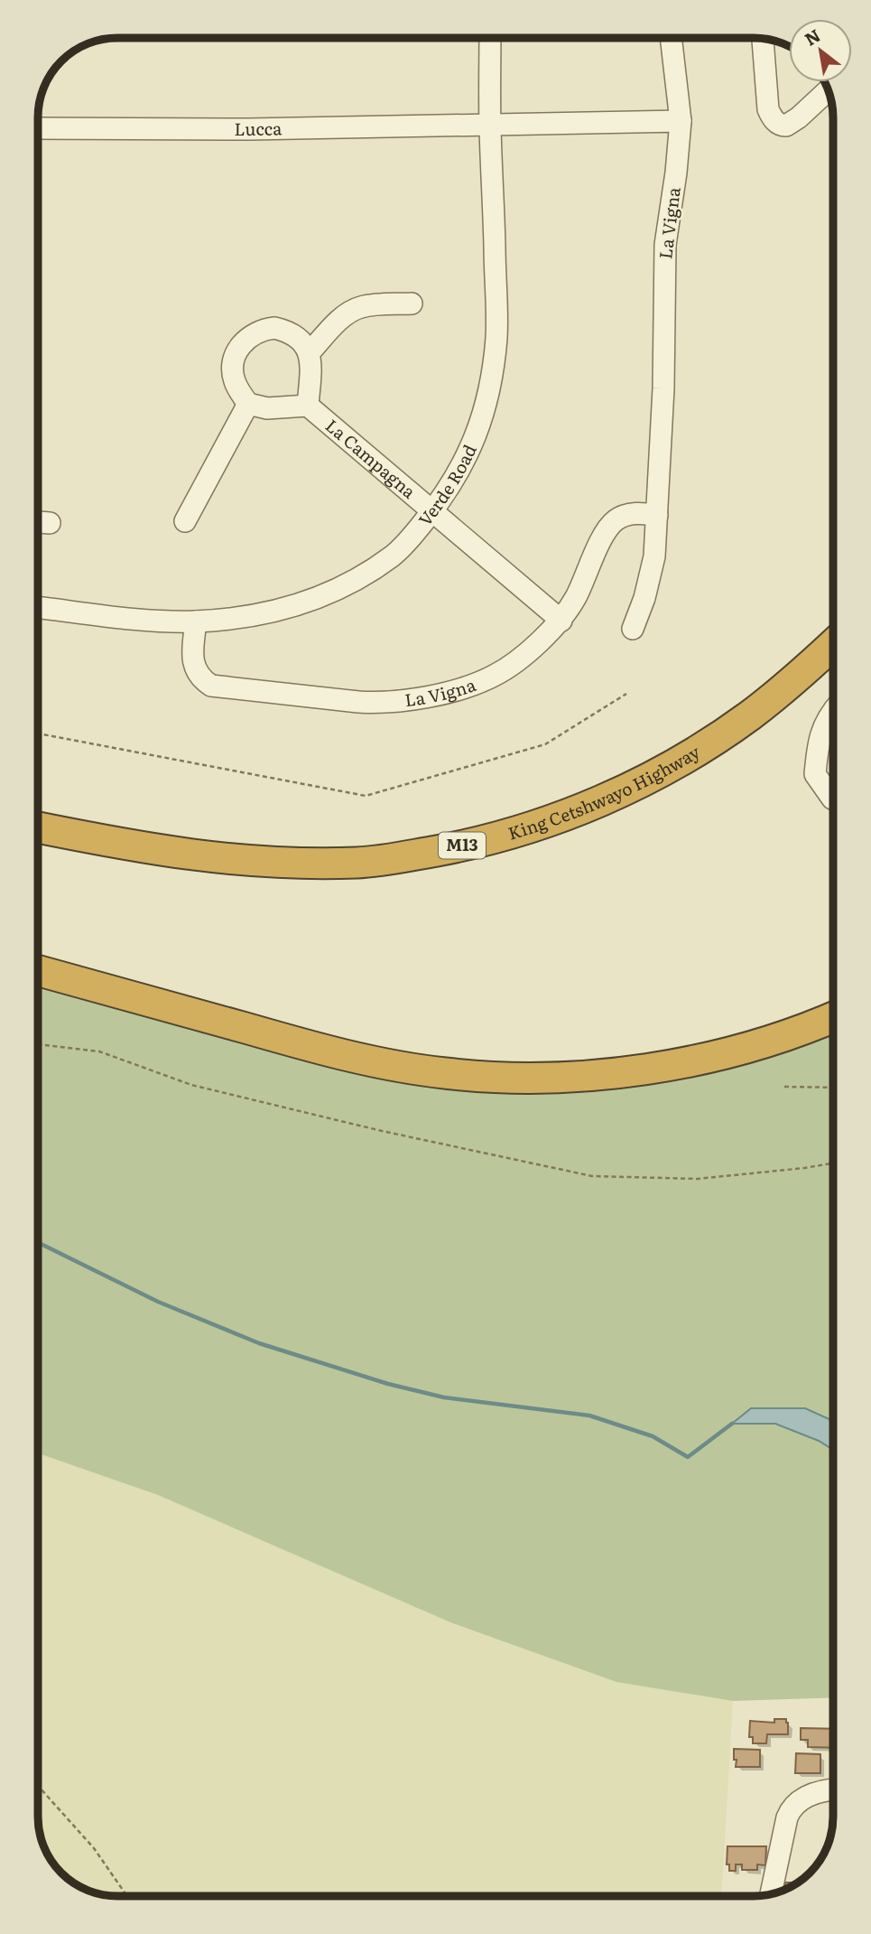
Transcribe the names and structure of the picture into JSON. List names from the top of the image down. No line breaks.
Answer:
{"streets":{"highway":["King Cetshwayo Highway","M13"],"street":["Lucca","La Vigna","La Campagna","Verde Road"]},"crossings":[["Lucca","Verde Road"],["La Vigna","La Campagna"],["La Vigna","Verde Road"],["La Campagna","Verde Road"]],"north":"top left"}
